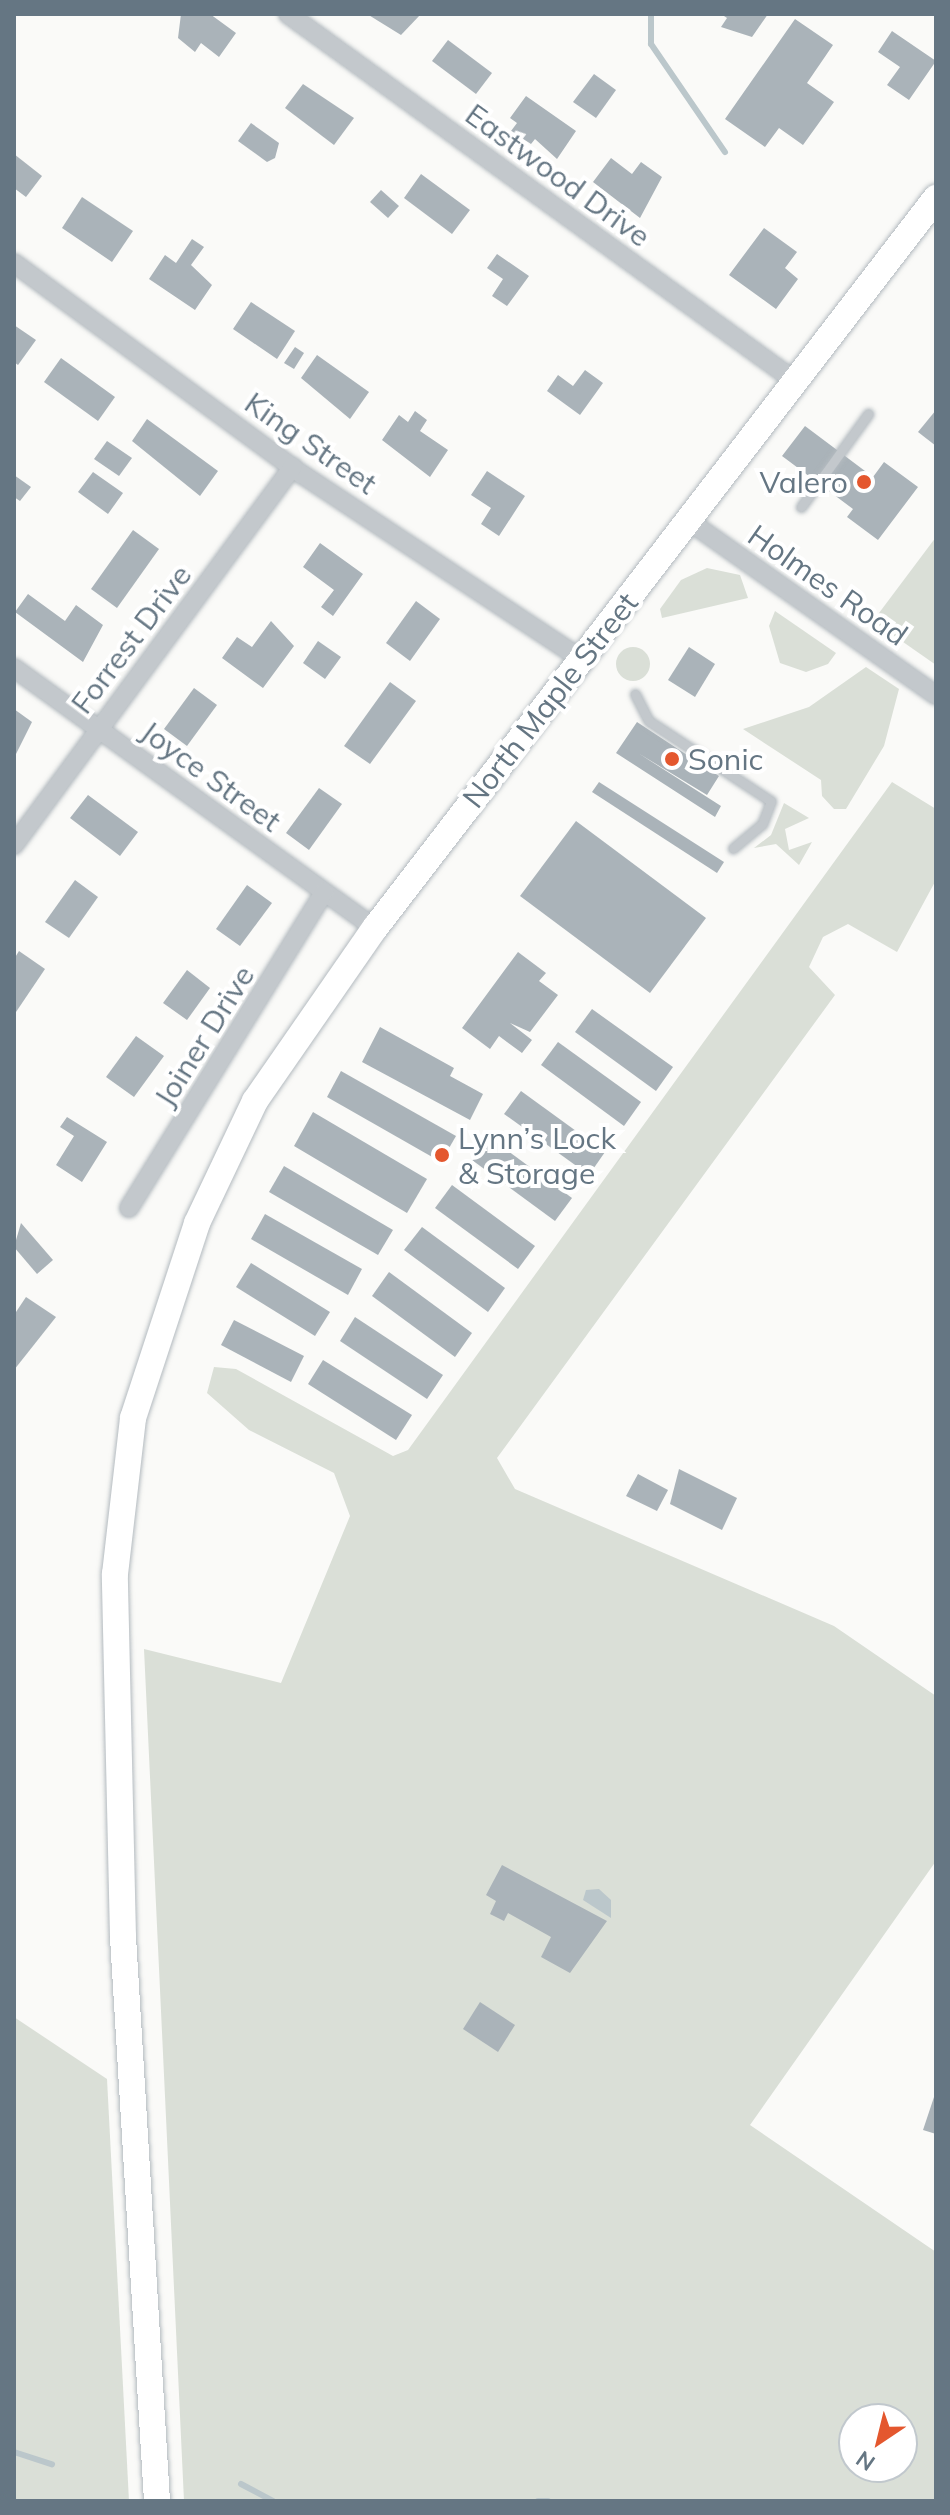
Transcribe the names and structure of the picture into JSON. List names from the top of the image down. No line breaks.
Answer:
{"streets":{"main road":["North Maple Street"],"street":["Eastwood Drive","King Street","Holmes Road","Forrest Drive","Joyce Street","Joiner Drive"]},"crossings":[["Eastwood Drive","North Maple Street"],["King Street","Forrest Drive"],["King Street","North Maple Street"],["Holmes Road","North Maple Street"],["Forrest Drive","Joyce Street"],["North Maple Street","Joyce Street"],["Joyce Street","Joiner Drive"]],"places":["Valero","Sonic","Lynn’s Lock & Storage"],"north":"bottom left"}
